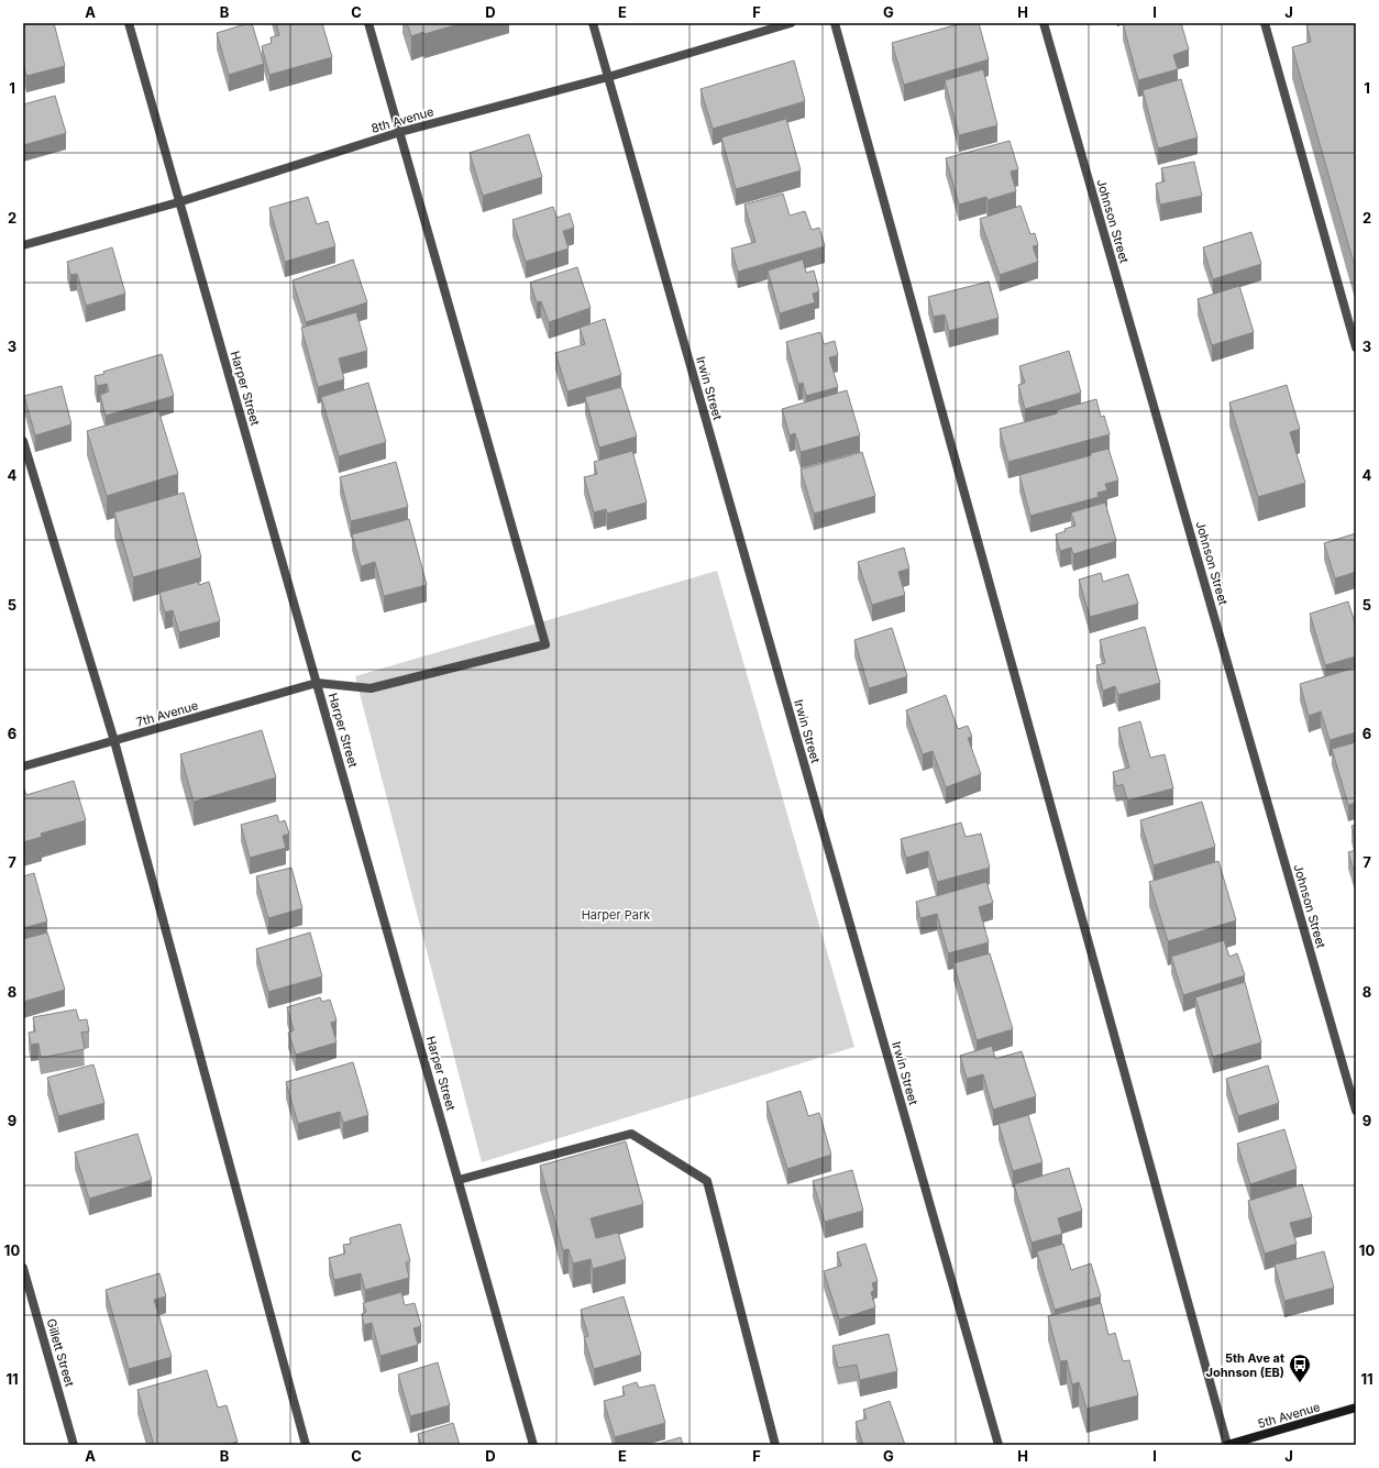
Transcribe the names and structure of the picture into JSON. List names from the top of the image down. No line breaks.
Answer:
{"streets":{"main road":["5th Avenue"],"street":["8th Avenue","Johnson Street","Harper Street","Irwin Street","7th Avenue","Gillett Street"]},"crossings":[["8th Avenue","Harper Street"],["8th Avenue","Irwin Street"],["Harper Street","7th Avenue"]],"parks":["Harper Park"],"places":{"bus stop":["5th Ave at Johnson (EB)"]},"grid":{"columns":["A","B","C","D","E","F","G","H","I","J"],"rows":["1","2","3","4","5","6","7","8","9","10","11"]}}
